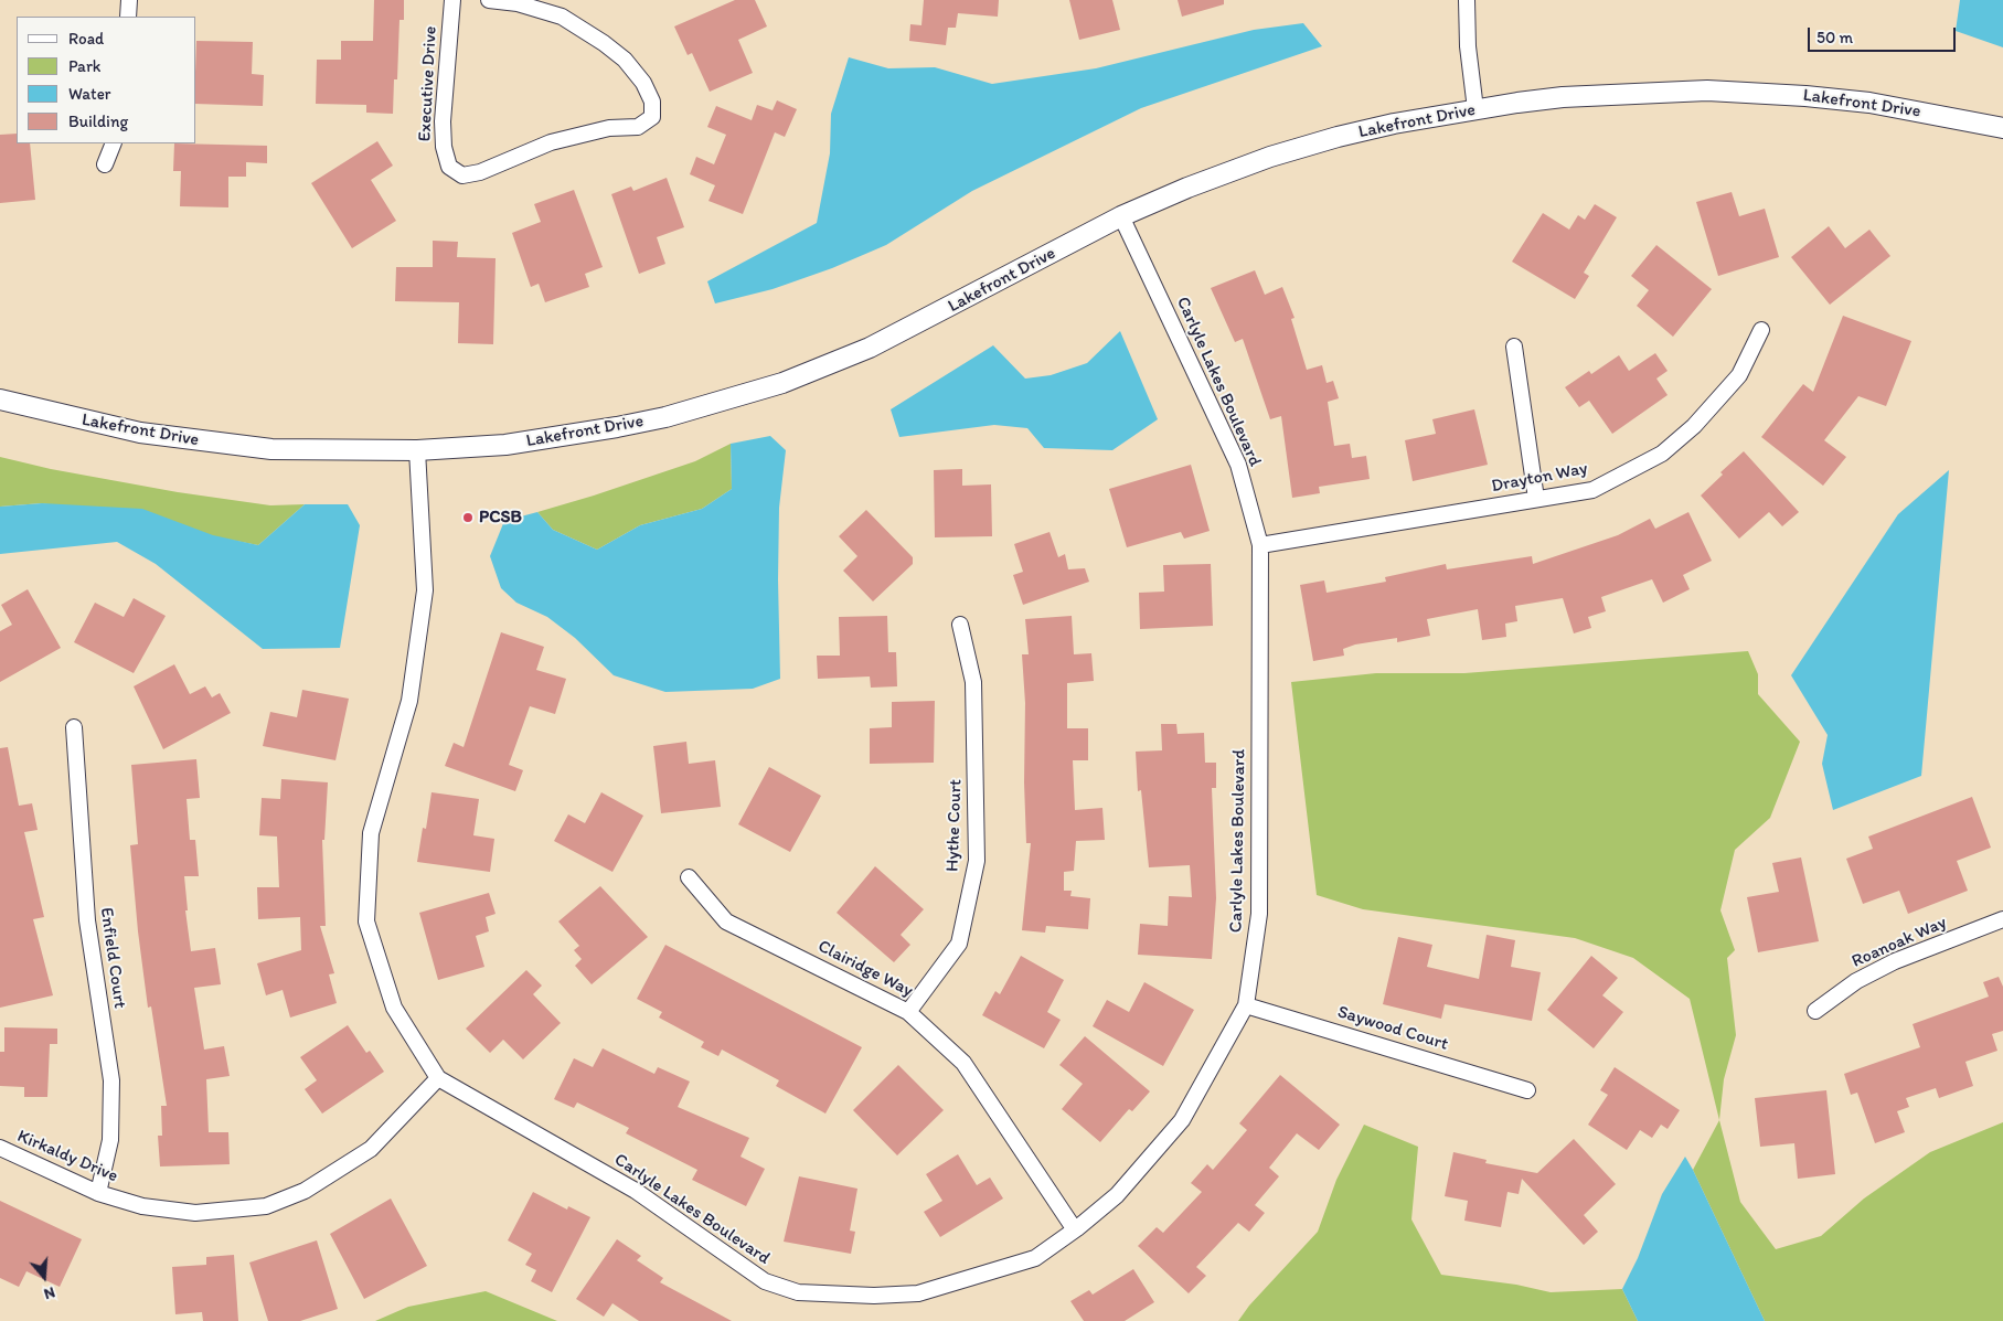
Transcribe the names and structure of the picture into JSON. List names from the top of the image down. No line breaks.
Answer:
{"streets":{"street":["Executive Drive","Lakefront Drive","Carlyle Lakes Boulevard","Drayton Way","Hythe Court","Roanoak Way","Enfield Court","Clairidge Way","Saywood Court","Kirkaldy Drive"]},"crossings":[["Lakefront Drive","Carlyle Lakes Boulevard"],["Carlyle Lakes Boulevard","Drayton Way"],["Carlyle Lakes Boulevard","Clairidge Way"],["Carlyle Lakes Boulevard","Saywood Court"],["Carlyle Lakes Boulevard","Kirkaldy Drive"],["Hythe Court","Clairidge Way"],["Enfield Court","Kirkaldy Drive"]],"places":["PCSB"],"legend":["Road","Park","Water","Building"],"scale_bar":"50 m","north":"bottom"}
